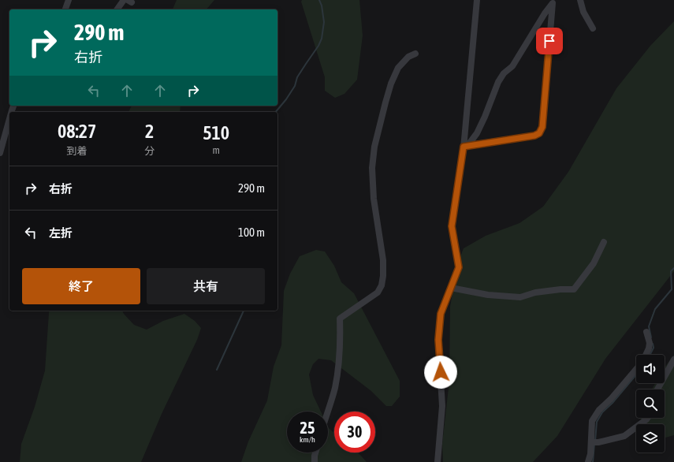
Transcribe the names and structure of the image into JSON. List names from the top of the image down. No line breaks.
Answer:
{"page":{"turn":["290 m","右折"],"eta":["08:27","到着","2","分","510","m"],"list":[{"name":"右折","value":"290 m"},{"name":"左折","value":"100 m"}],"buttons":["終了","共有"],"speed":"25 km/h","limit":"30"}}
